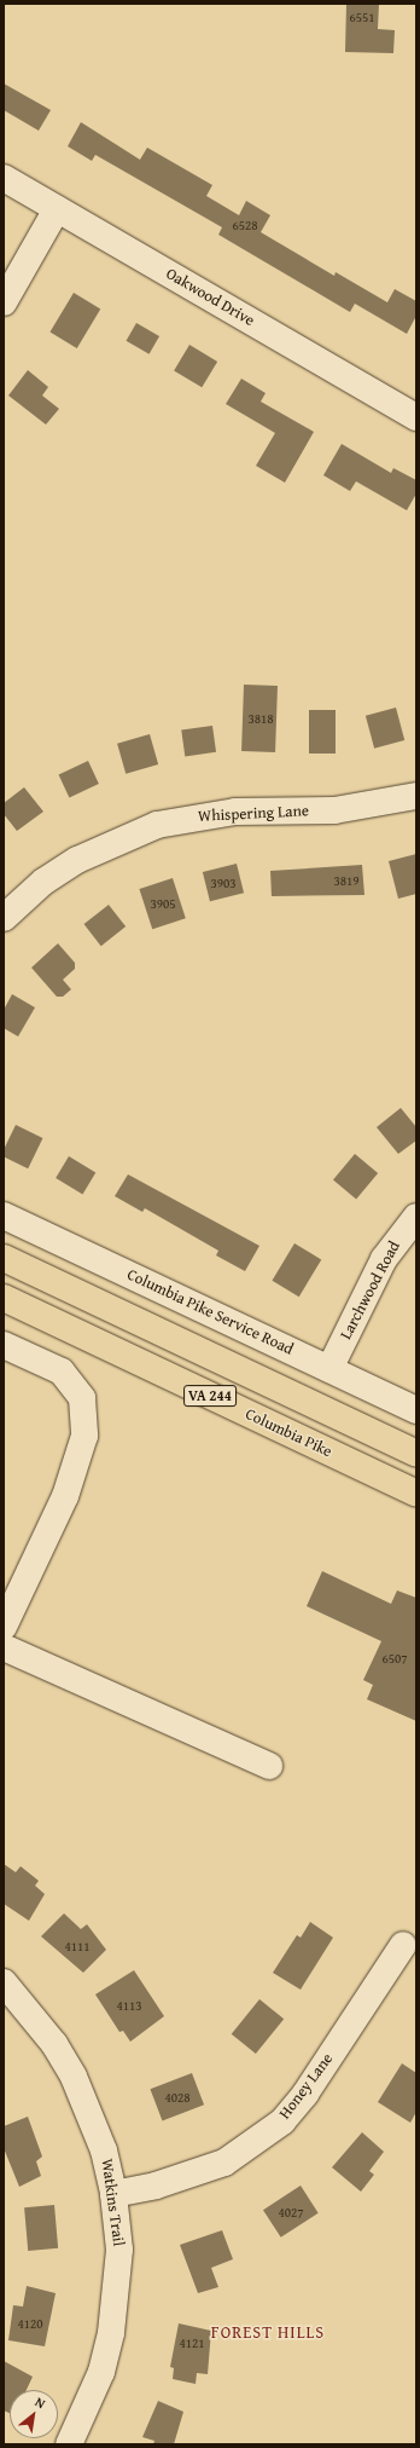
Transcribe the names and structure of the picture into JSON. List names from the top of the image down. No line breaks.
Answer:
{"streets":{"main road":["VA 244","Columbia Pike"],"street":["Oakwood Drive","Whispering Lane","Larchwood Road","Columbia Pike Service Road","Honey Lane","Watkins Trail"]},"crossings":[["Larchwood Road","Columbia Pike Service Road"],["Honey Lane","Watkins Trail"]],"districts":["FOREST HILLS"],"house_numbers":["6551","6528","3818","3819","3903","3905","6507","4111","4113","4028","4027","4120","4121"],"north":"top right"}
